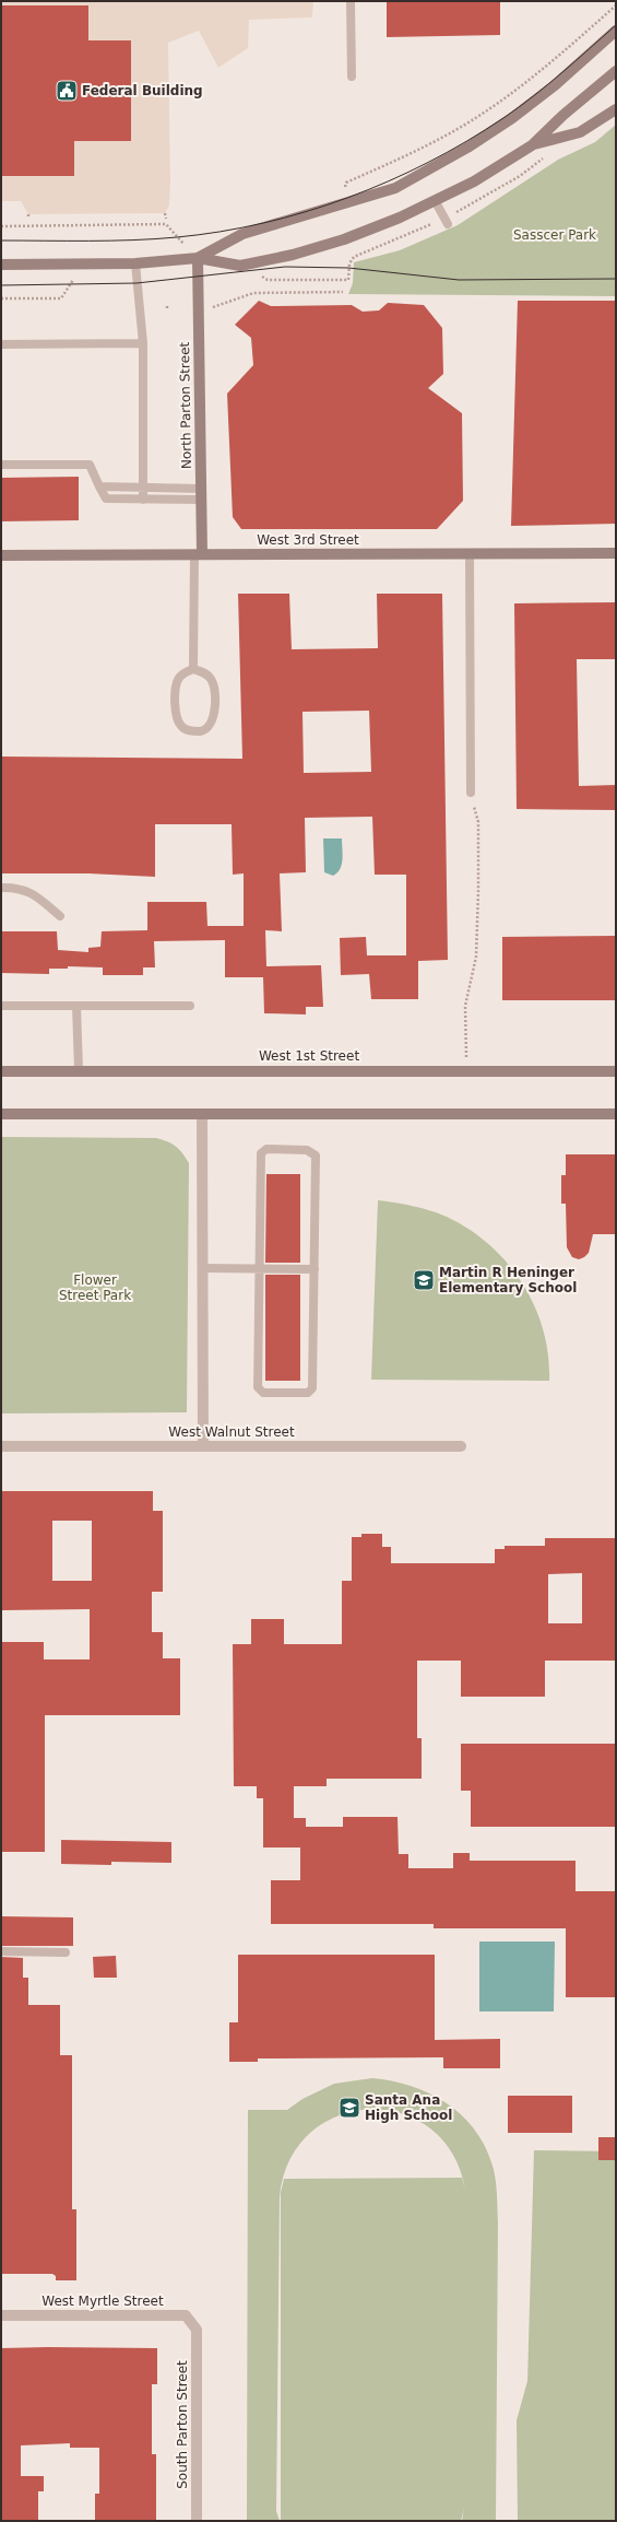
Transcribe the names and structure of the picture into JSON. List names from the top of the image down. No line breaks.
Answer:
{"streets":{"main road":["North Parton Street","West 3rd Street","West 1st Street"],"street":["West Walnut Street","West Myrtle Street","South Parton Street"]},"crossings":[["North Parton Street","West 3rd Street"],["West Myrtle Street","South Parton Street"]],"parks":["Sasscer Park","Flower Street Park"],"places":{"public building":["Federal Building"],"school or university":["Martin R Heninger Elementary School","Santa Ana High School"]}}
